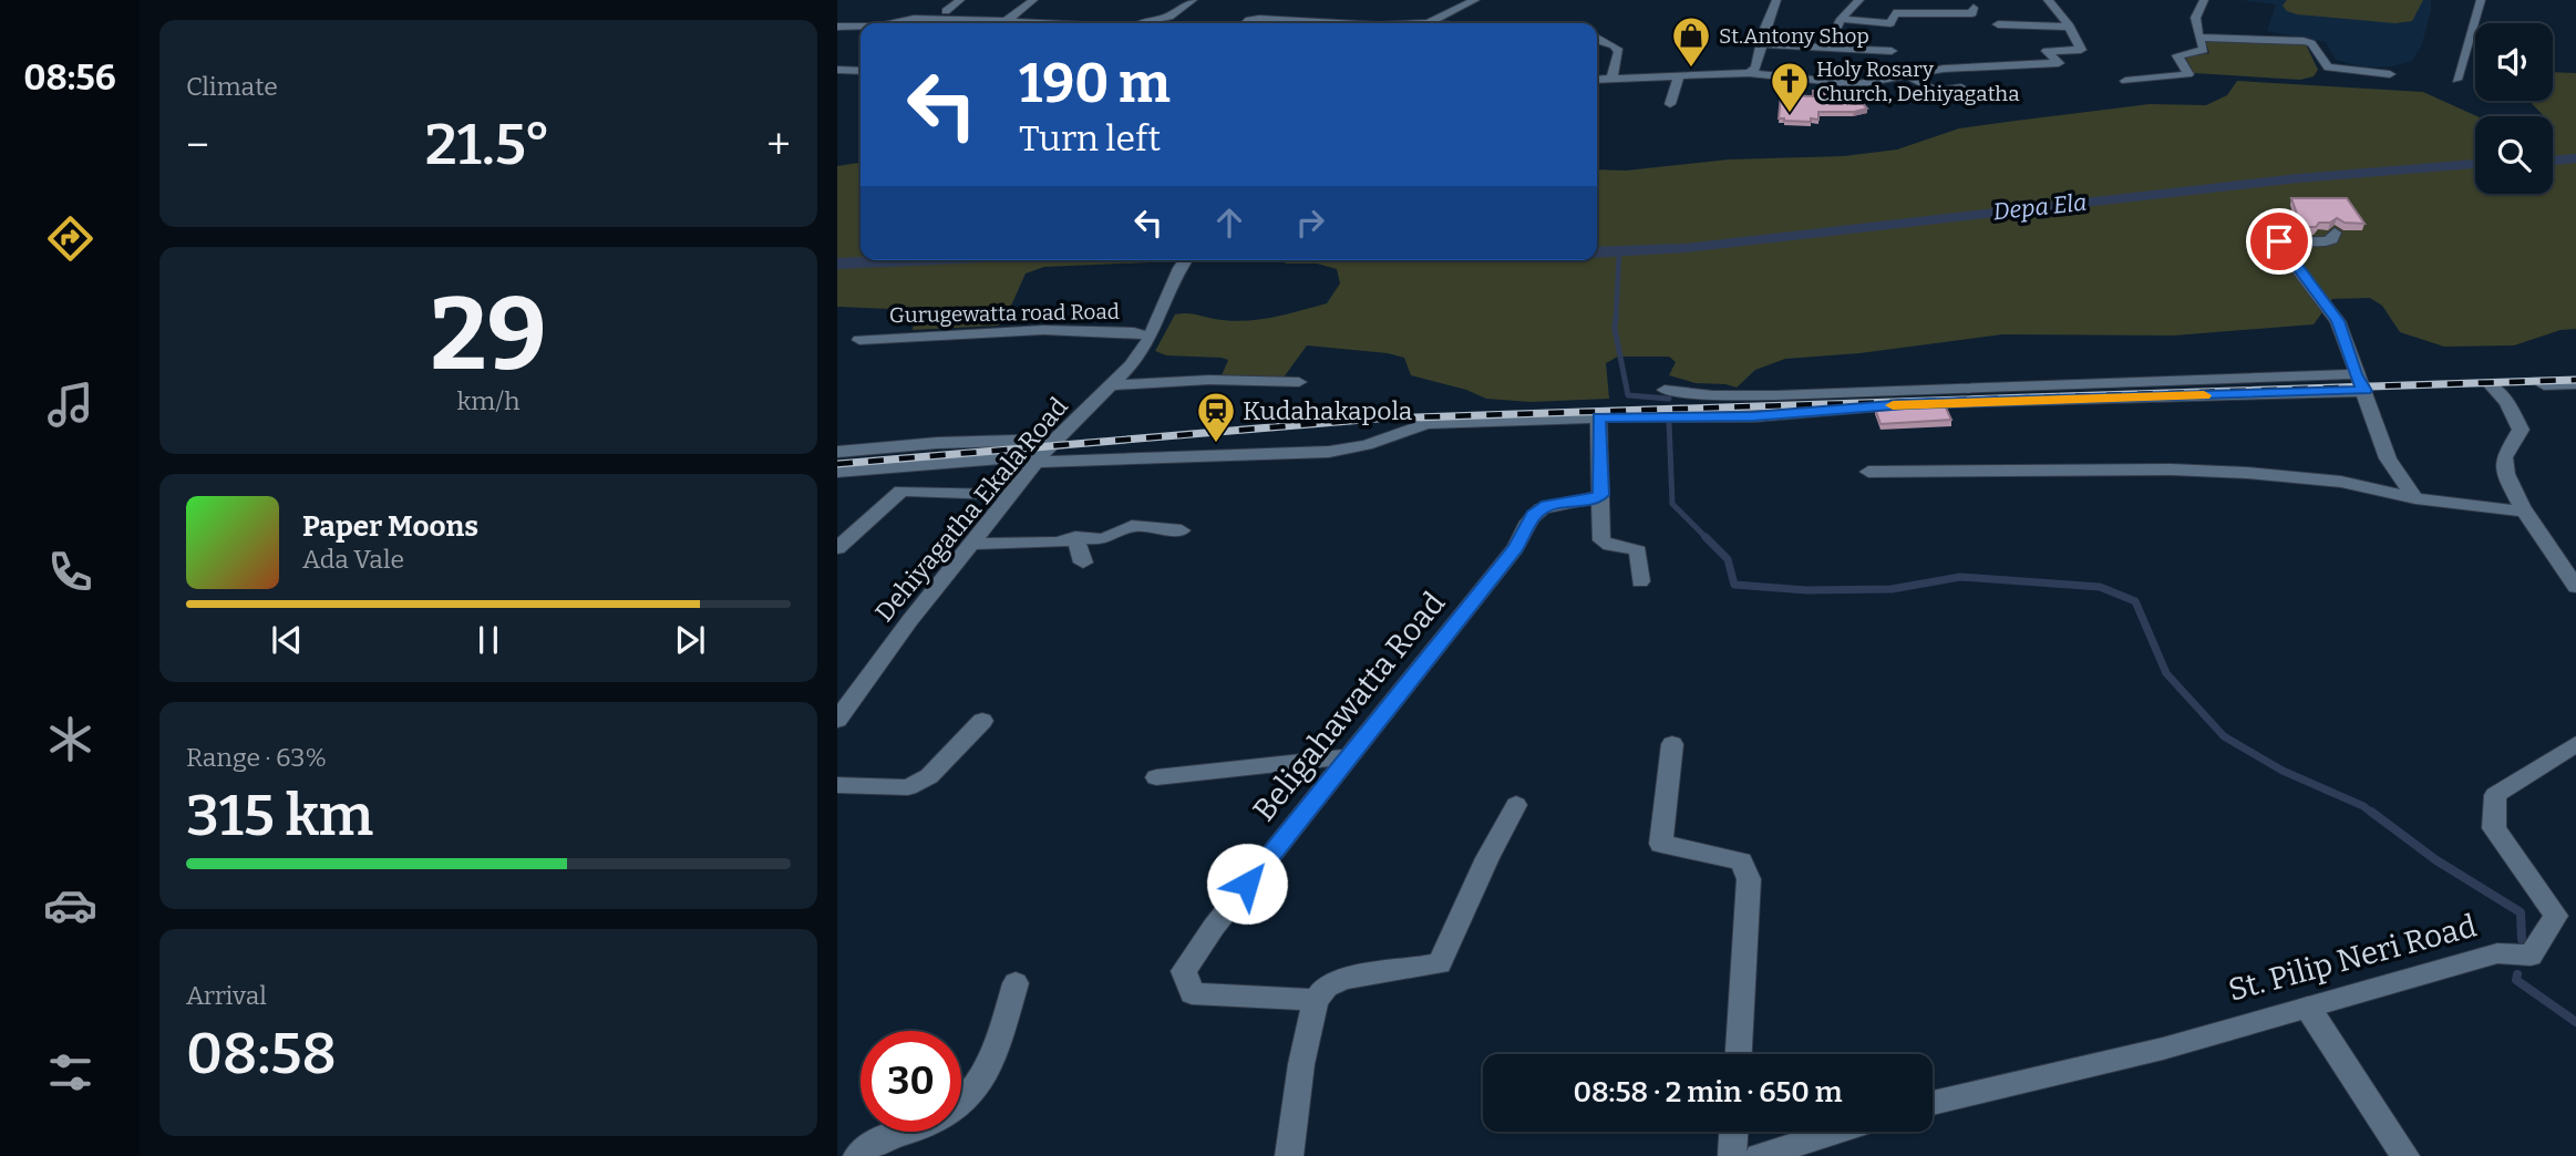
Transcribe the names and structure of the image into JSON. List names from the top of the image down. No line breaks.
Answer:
{"streets":{"street":["Gurugewatta road Road","Dehiyagatha Ekala Road","Beligahawatta Road","St. Pilip Neri Road"]},"crossings":[["Gurugewatta road Road","Dehiyagatha Ekala Road"]],"water":["Depa Ela"],"places":{"shop":["St.Antony Shop"],"church":["Holy Rosary Church, Dehiyagatha"],"station":["Kudahakapola"]},"page":{"tabs":"08:56","tile":["Climate",["29","km/h"],["Range · 63%","315 km"],["Arrival","08:58"]],"turn":["190 m","Turn left"],"heat":["−","21.5°","+"],"song":["Paper Moons","Ada Vale"],"limit":"30","trip":"08:58 · 2 min · 650 m"}}
